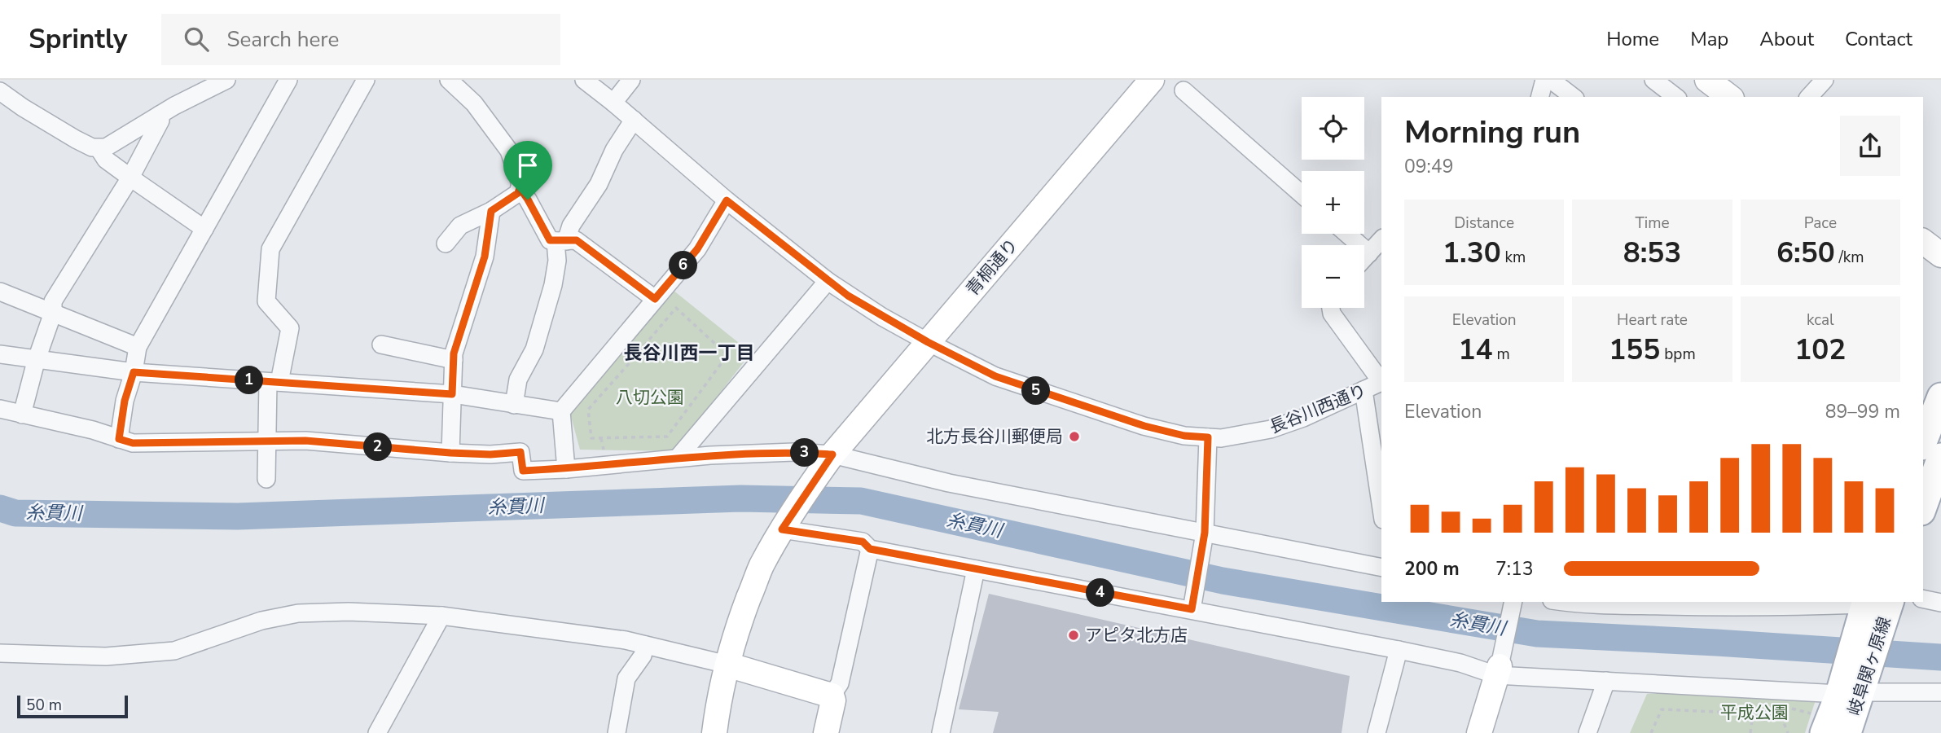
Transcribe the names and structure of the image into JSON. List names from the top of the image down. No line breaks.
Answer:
{"streets":{"main road":["岐阜関ヶ原線"],"street":["青桐通り","長谷川西通り"]},"crossings":[["青桐通り","長谷川西通り"]],"districts":["長谷川西一丁目"],"water":["糸貫川"],"parks":["八切公園","平成公園"],"places":["北方長谷川郵便局","アピタ北方店"],"scale_bar":"50 m","page":{"header":"Sprintly","search":"Search here","nav":["Home","Map","About","Contact"],"map_buttons":["+","−"],"heading":["Morning run","09:49"],"stats":[["Distance","1.30 km"],["Time","8:53"],["Pace","6:50 /km"],["Elevation","14 m"],["Heart rate","155 bpm"],["kcal","102"]],"pins":["6","1","5","2","3","4"],"chart":["Elevation","89–99 m"],"list":[{"name":"200 m","note":"7:13"}],"scale":"50 m"}}
